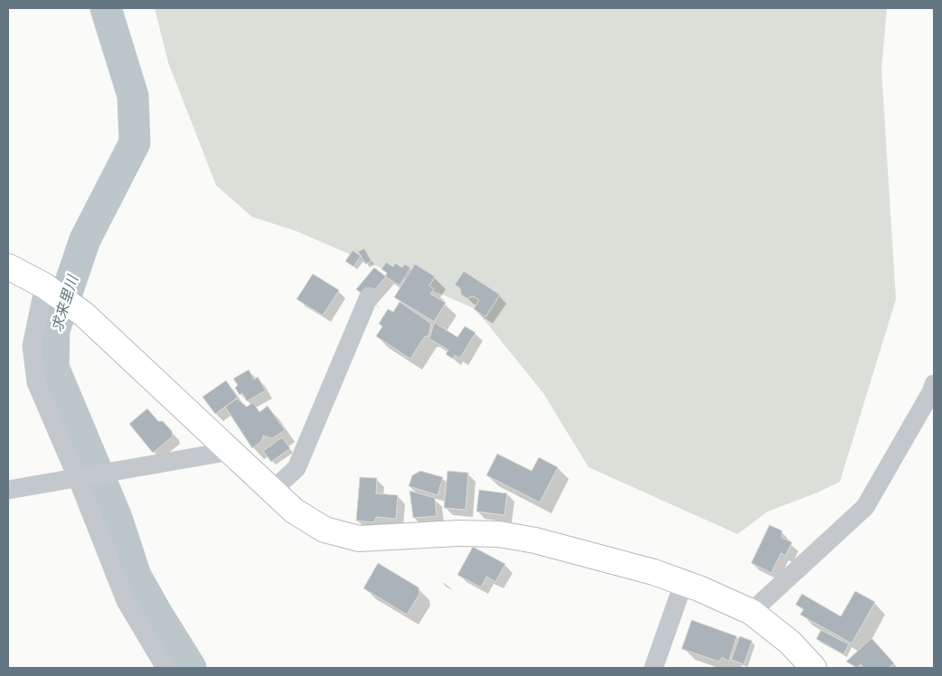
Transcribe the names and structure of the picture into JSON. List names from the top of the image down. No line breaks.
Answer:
{"water":["求来里川"]}
